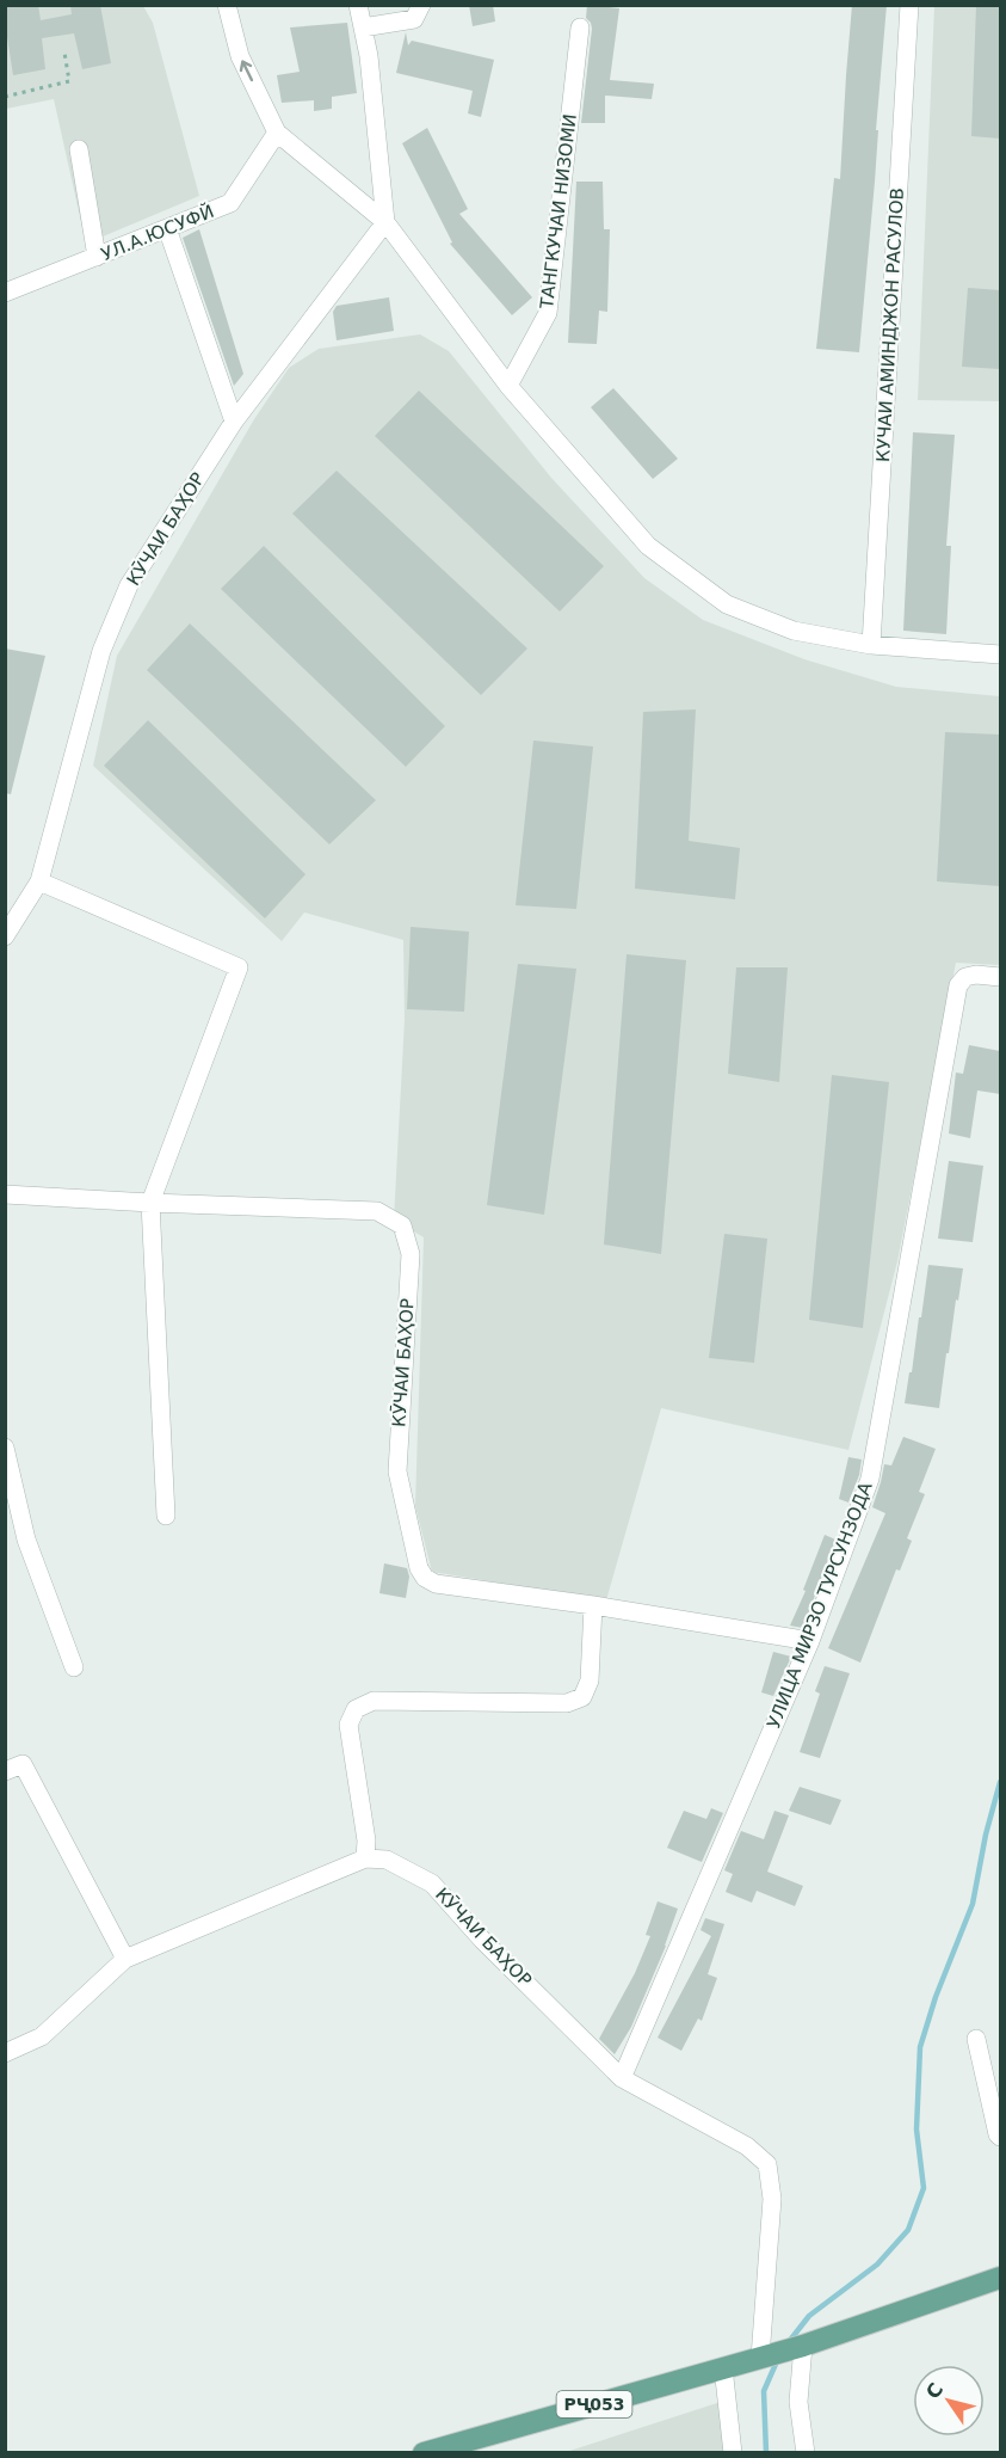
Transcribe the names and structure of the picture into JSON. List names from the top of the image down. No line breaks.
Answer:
{"streets":{"main road":["РҶ053"],"street":["ТАНГКУЧАИ НИЗОМИ","УЛ.А.ЮСУФЙ","КУЧАИ АМИНДЖОН РАСУЛОВ","КӮЧАИ БАҲОР","УЛИЦА МИРЗО ТУРСУНЗОДА"]},"crossings":[["КӮЧАИ БАҲОР","УЛИЦА МИРЗО ТУРСУНЗОДА"],["КӮЧАИ БАҲОР","РҶ053"]],"north":"top left"}
